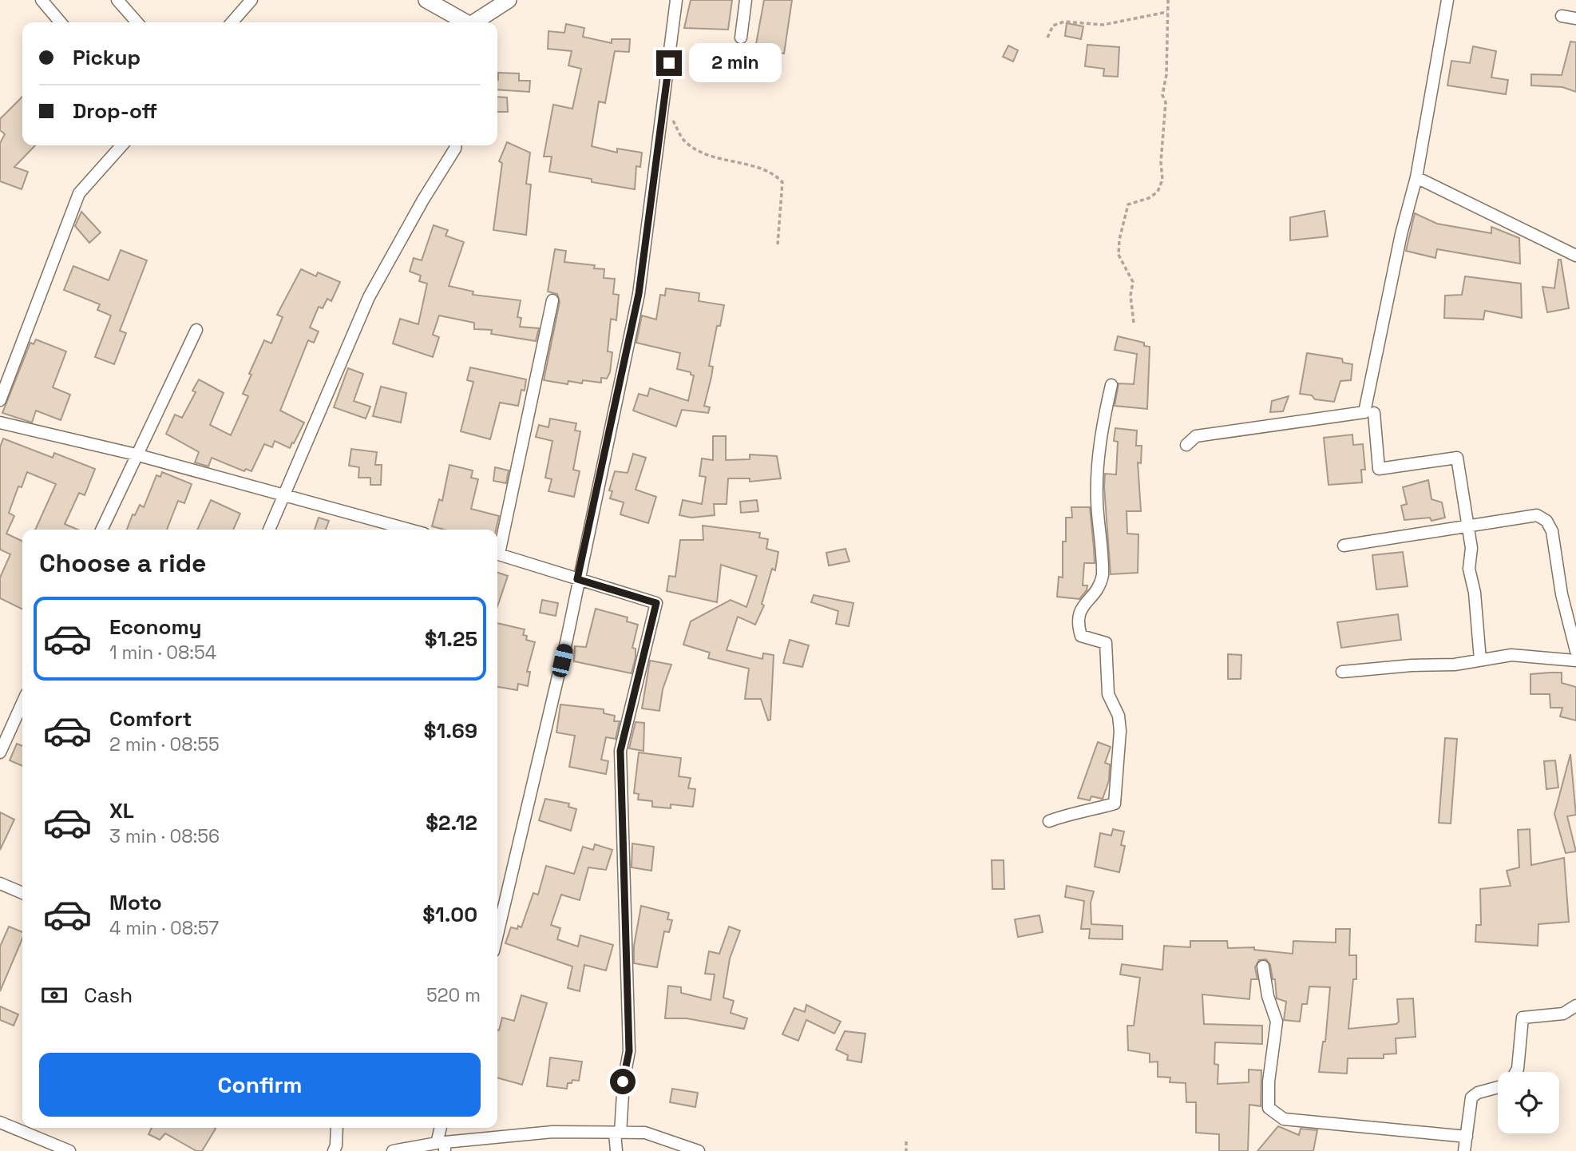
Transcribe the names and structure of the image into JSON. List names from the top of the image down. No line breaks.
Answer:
{"page":{"banner":["Pickup","Drop-off"],"bubble":"2 min","heading":"Choose a ride","list":[{"name":"Economy","note":"1 min · 08:54","value":"$1.25"},{"name":"Comfort","note":"2 min · 08:55","value":"$1.69"},{"name":"XL","note":"3 min · 08:56","value":"$2.12"},{"name":"Moto","note":"4 min · 08:57","value":"$1.00"}],"pay":["Cash","520 m"],"buttons":"Confirm"}}
